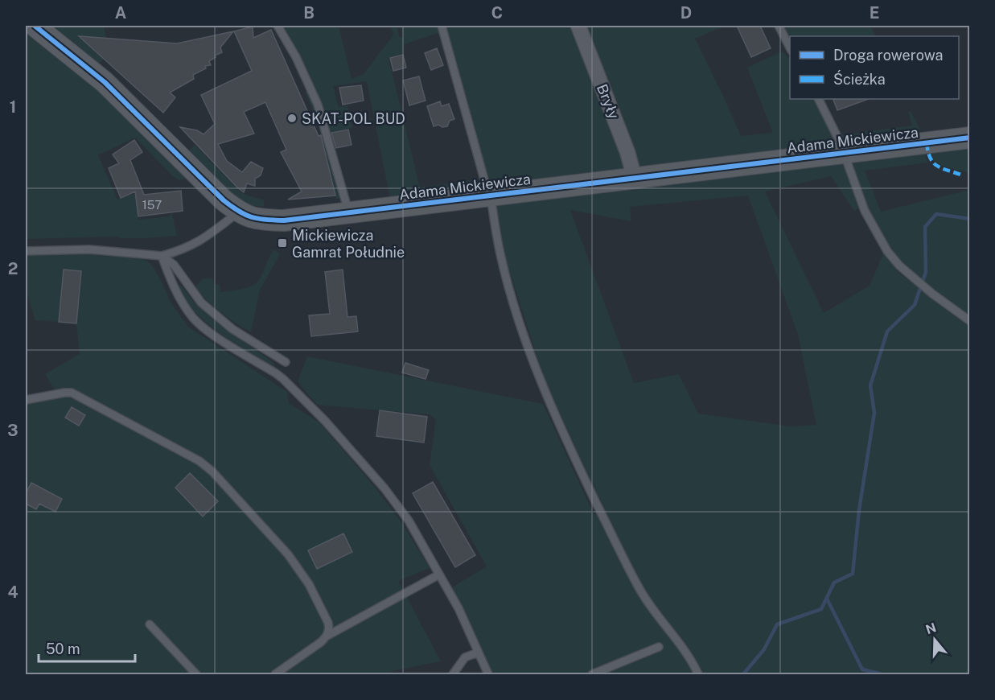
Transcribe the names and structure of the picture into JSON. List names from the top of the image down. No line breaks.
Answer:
{"streets":{"street":["Bryły","Adama Mickiewicza"]},"crossings":[["Bryły","Adama Mickiewicza"]],"places":{"other":["SKAT-POL BUD"],"transit":["Mickiewicza Gamrat Południe"]},"house_numbers":["157"],"legend":["Droga rowerowa","Ścieżka"],"scale_bar":"50 m","north":"top","grid":{"columns":["A","B","C","D","E"],"rows":["1","2","3","4"]}}
